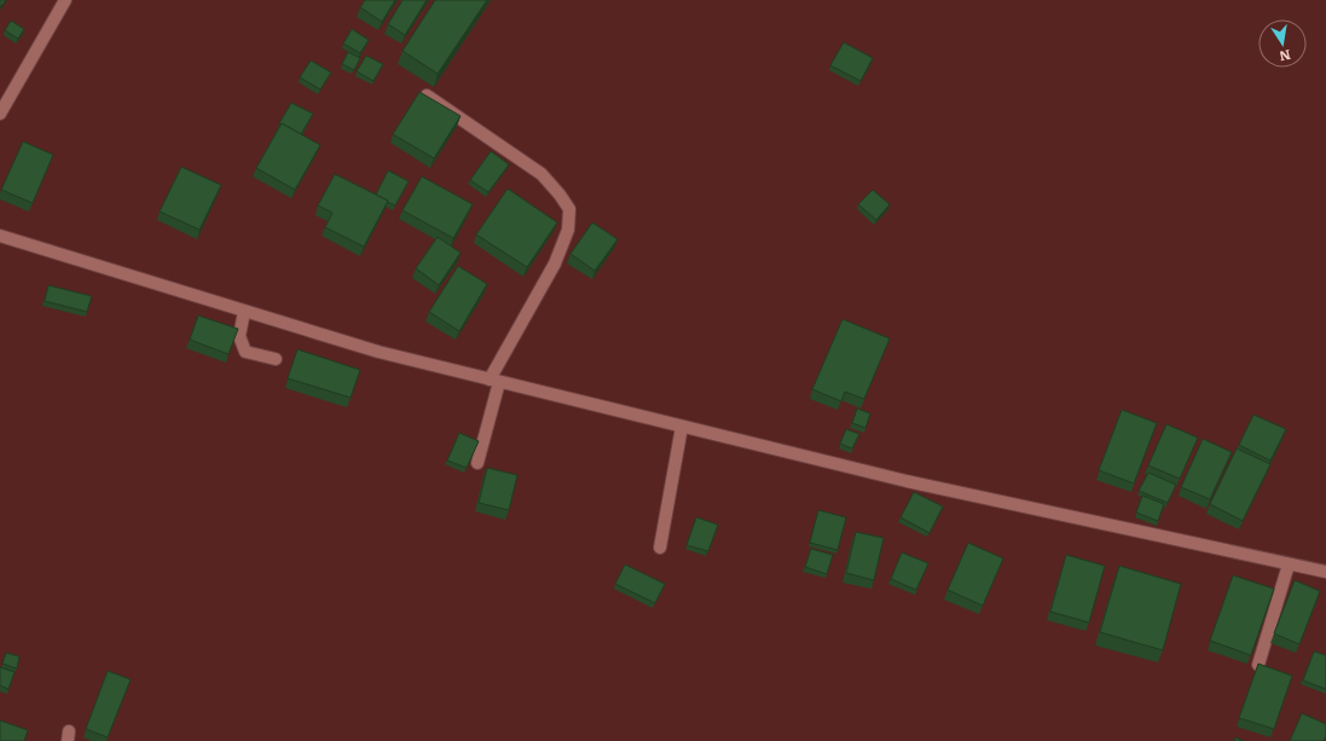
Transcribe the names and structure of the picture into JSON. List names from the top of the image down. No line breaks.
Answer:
{"north":"bottom"}
